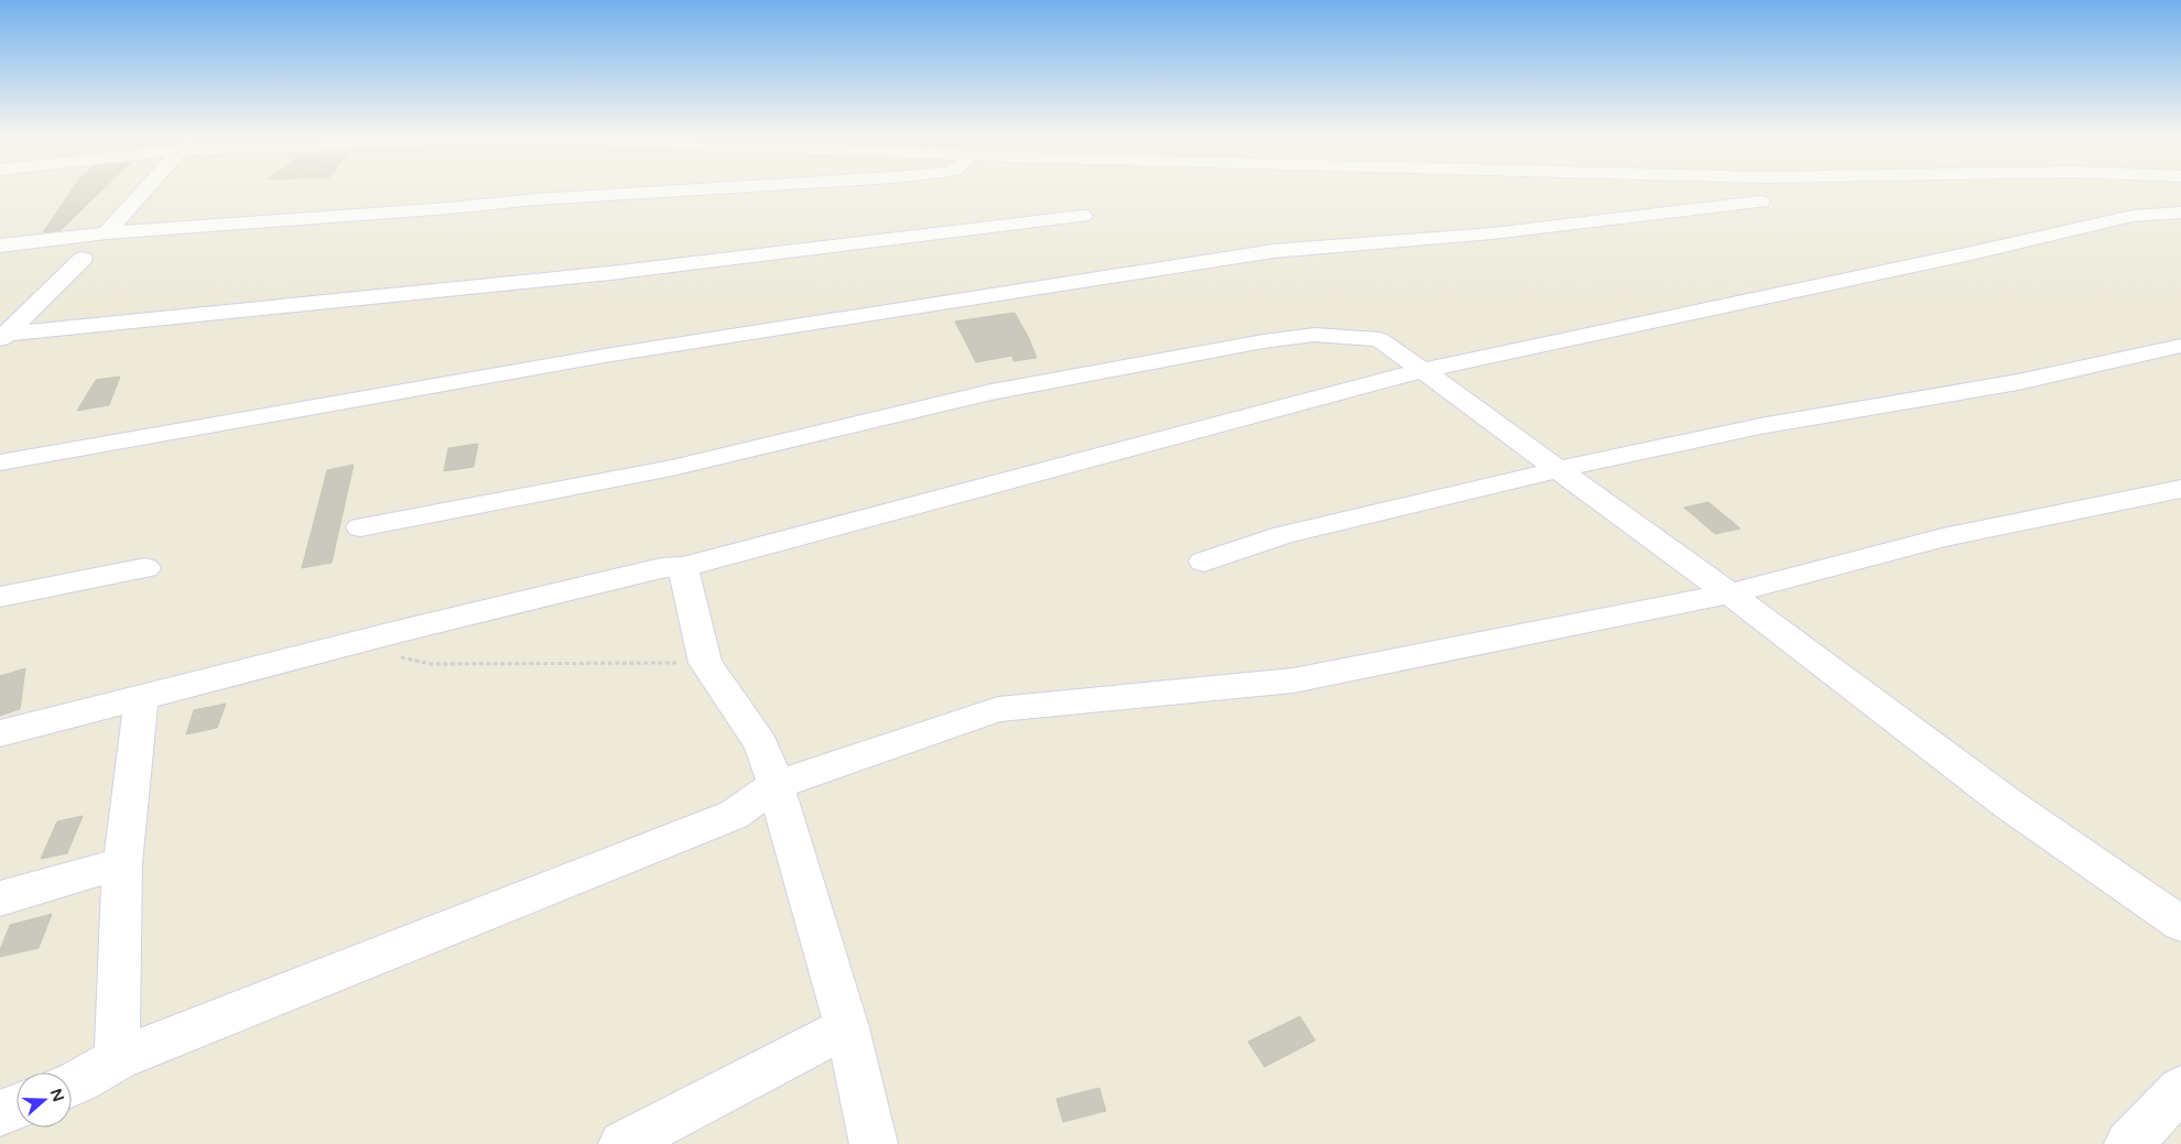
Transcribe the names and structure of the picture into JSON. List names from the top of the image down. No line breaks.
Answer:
{"north":"right"}
